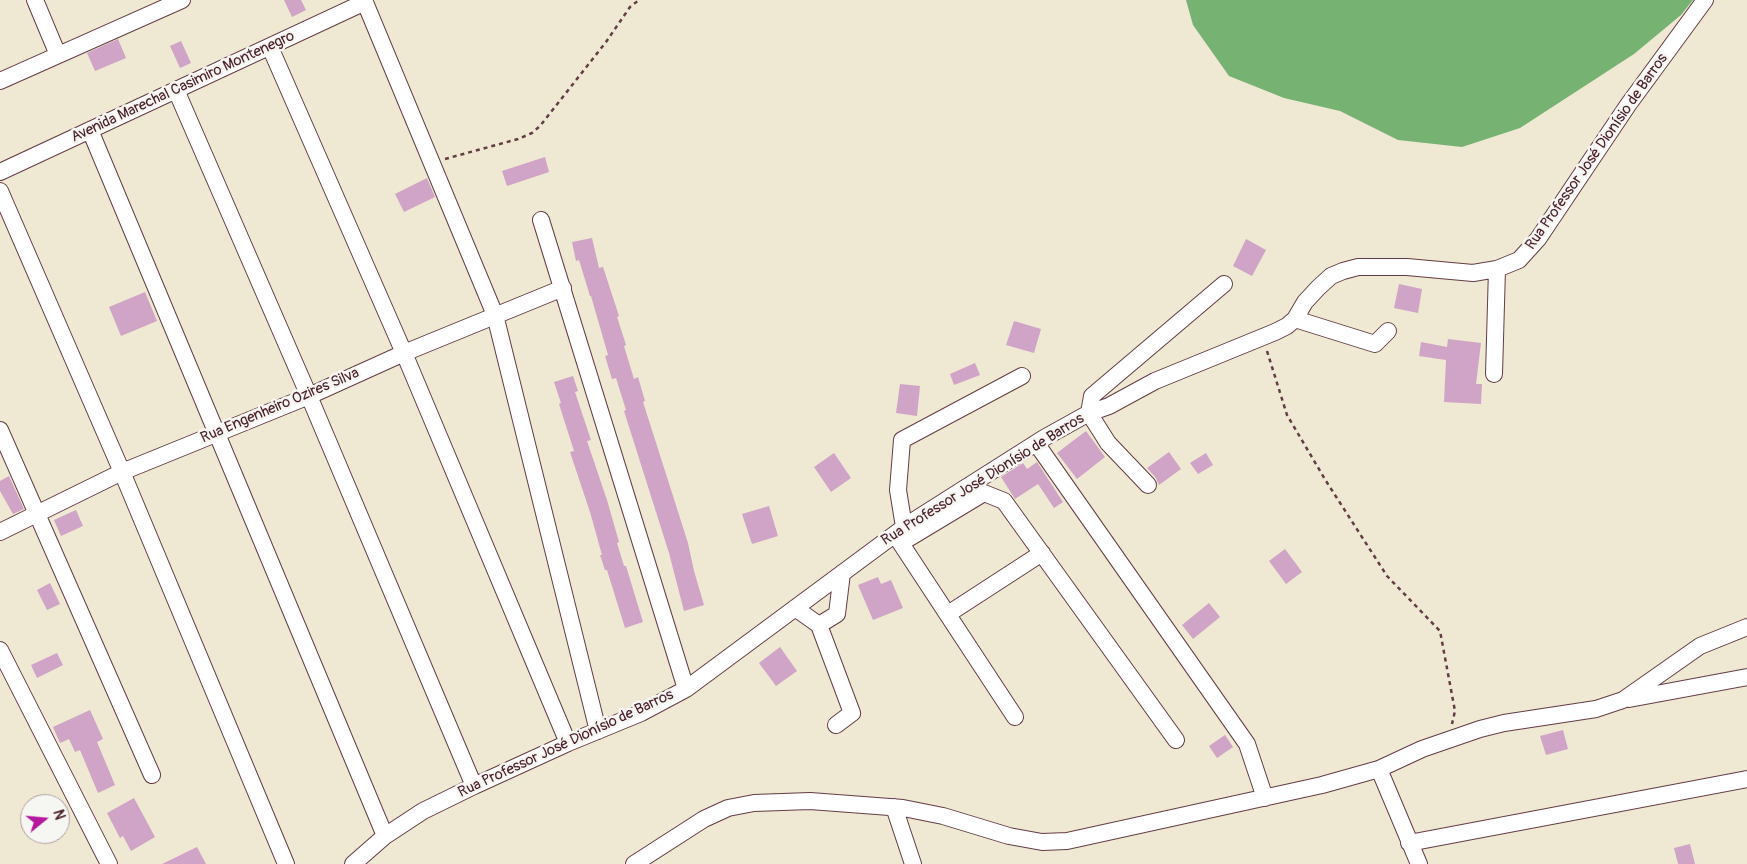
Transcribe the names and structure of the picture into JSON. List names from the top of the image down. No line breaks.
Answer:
{"streets":{"street":["Avenida Marechal Casimiro Montenegro","Rua Professor José Dionísio de Barros","Rua Engenheiro Ozires Silva"]},"north":"right"}
